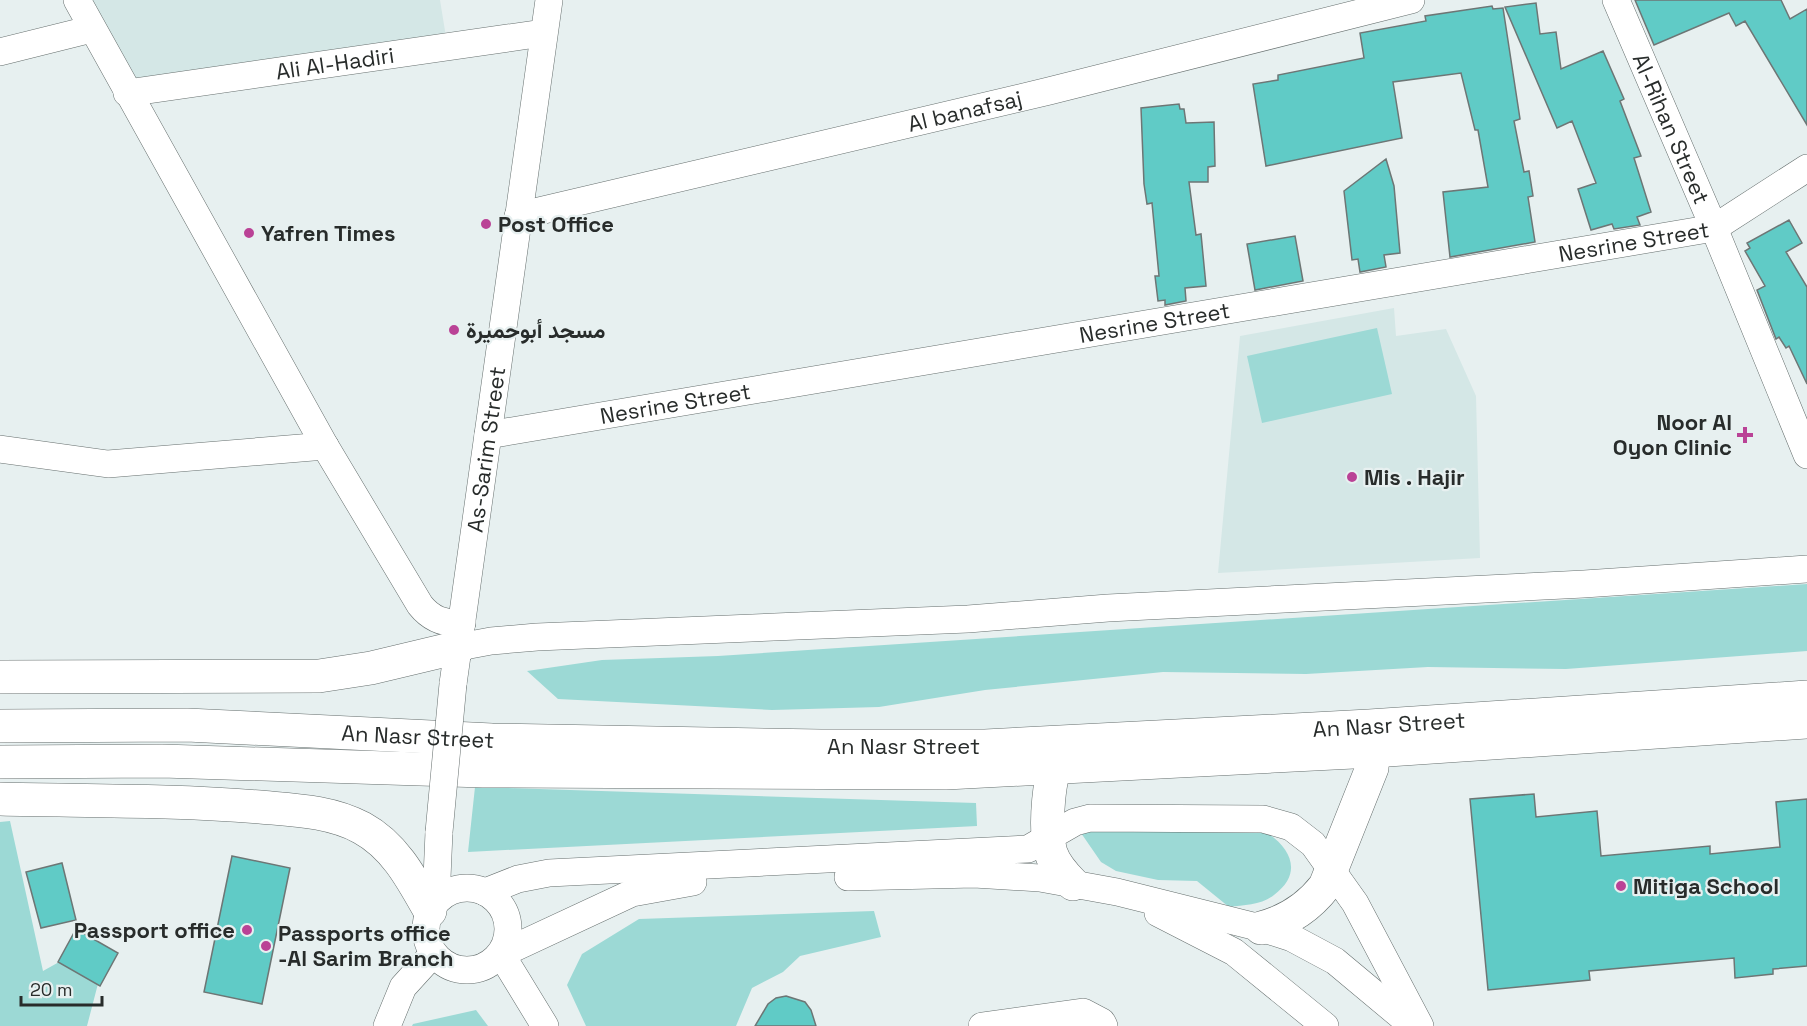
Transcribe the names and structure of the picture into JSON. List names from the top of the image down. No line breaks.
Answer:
{"streets":{"highway":["An Nasr Street"],"street":["Ali Al-Hadiri","Al banafsaj","Al-Rihan Street","Nesrine Street","As-Sarim Street"]},"crossings":[["Ali Al-Hadiri","As-Sarim Street"],["Al banafsaj","As-Sarim Street"],["Al-Rihan Street","Nesrine Street"],["Nesrine Street","As-Sarim Street"]],"places":{"other":["Post Office","Yafren Times","مسجد أبوحميرة","Mis . Hajir","Mitiga School","Passport office","Passports office -Al Sarim Branch"],"health":["Noor Al Oyon Clinic"]},"scale_bar":"20 m"}
